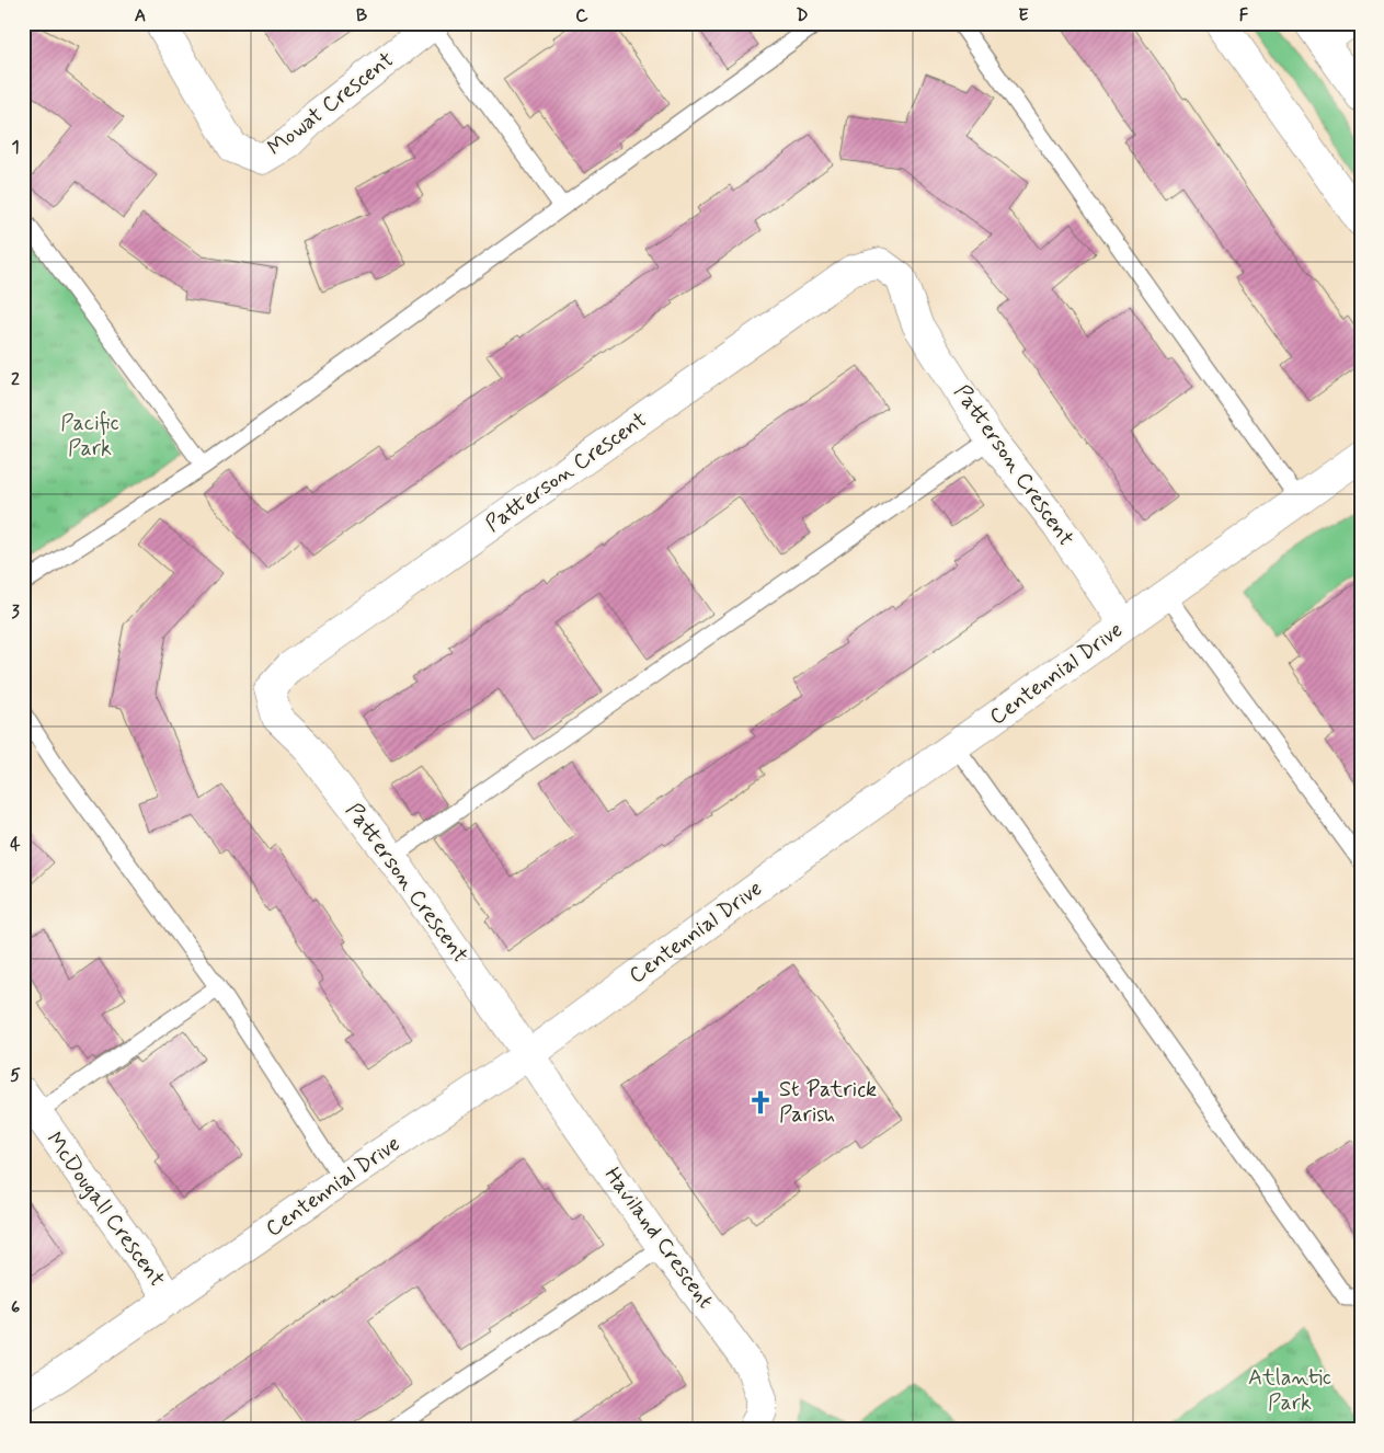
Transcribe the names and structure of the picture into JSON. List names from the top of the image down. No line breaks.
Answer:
{"streets":{"street":["Mowat Crescent","Patterson Crescent","Centennial Drive","McDougall Crescent","Haviland Crescent"]},"crossings":[["Patterson Crescent","Centennial Drive"],["Patterson Crescent","Haviland Crescent"],["Centennial Drive","McDougall Crescent"],["Centennial Drive","Haviland Crescent"]],"parks":["Pacific Park","Atlantic Park"],"places":{"church":["St Patrick Parish"]},"grid":{"columns":["A","B","C","D","E","F"],"rows":["1","2","3","4","5","6"]}}
